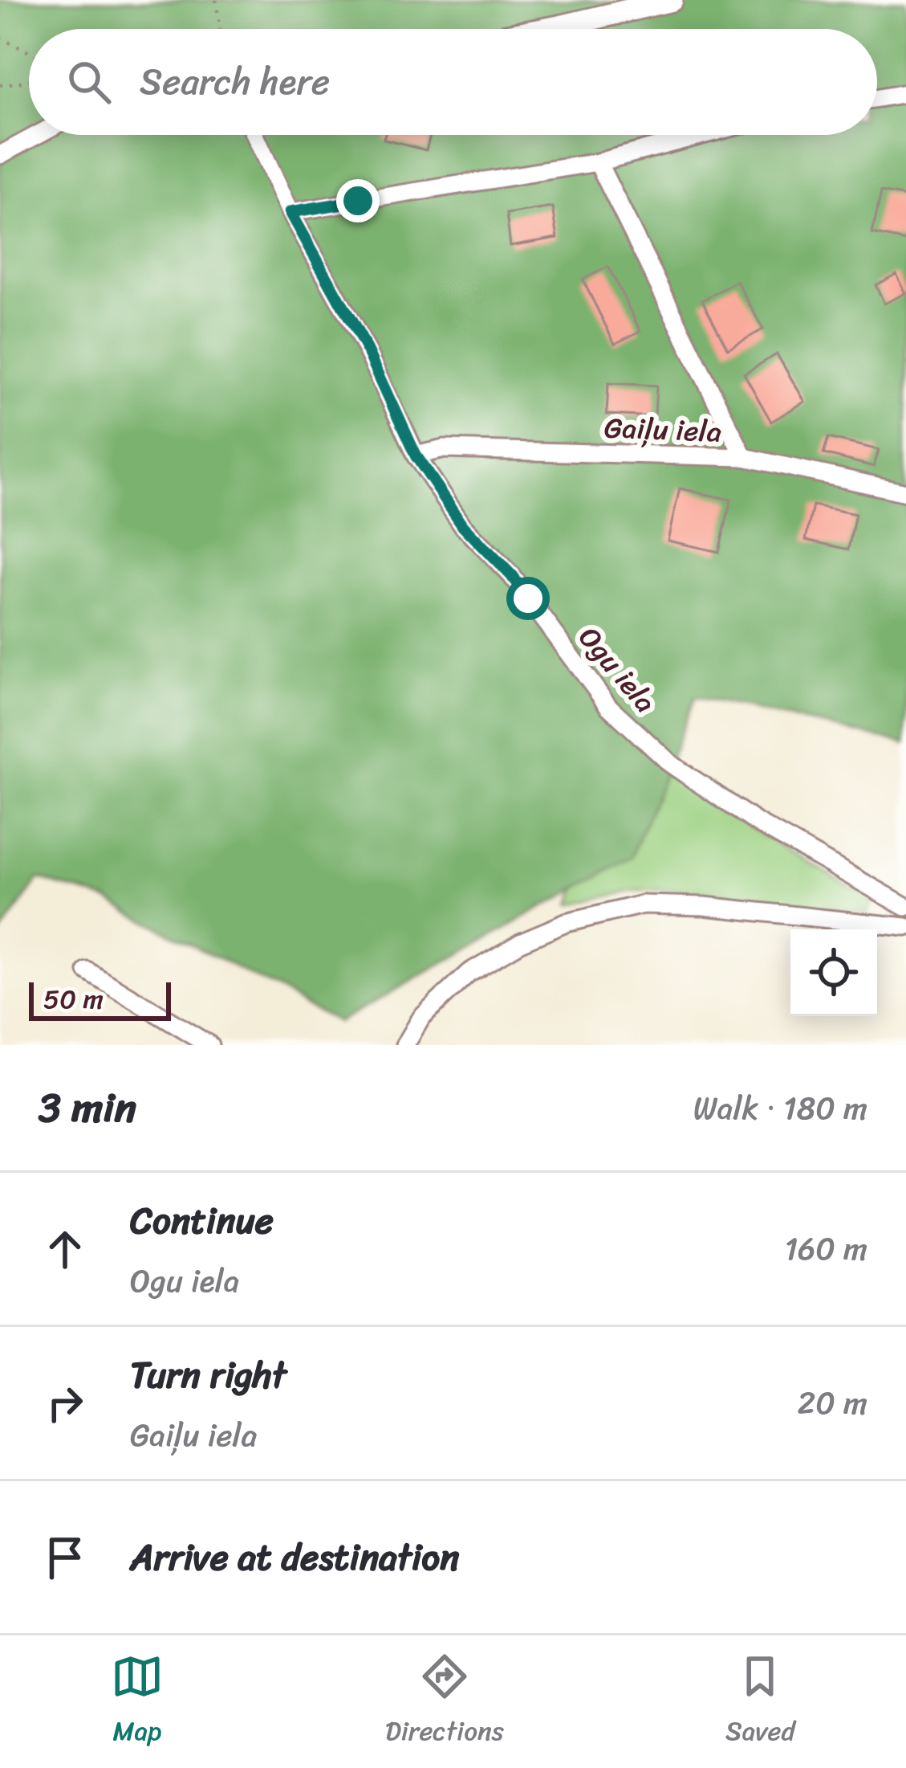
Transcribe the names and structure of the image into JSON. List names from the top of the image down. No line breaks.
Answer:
{"streets":{"street":["Gaiļu iela","Ogu iela"]},"crossings":[["Gaiļu iela","Ogu iela"]],"scale_bar":"50 m","page":{"search":"Search here","scale":"50 m","heading":["3 min","Walk · 180 m"],"list":[["Continue","Ogu iela","160 m"],["Turn right","Gaiļu iela","20 m"],"Arrive at destination"],"nav":["Map","Directions","Saved"]}}
